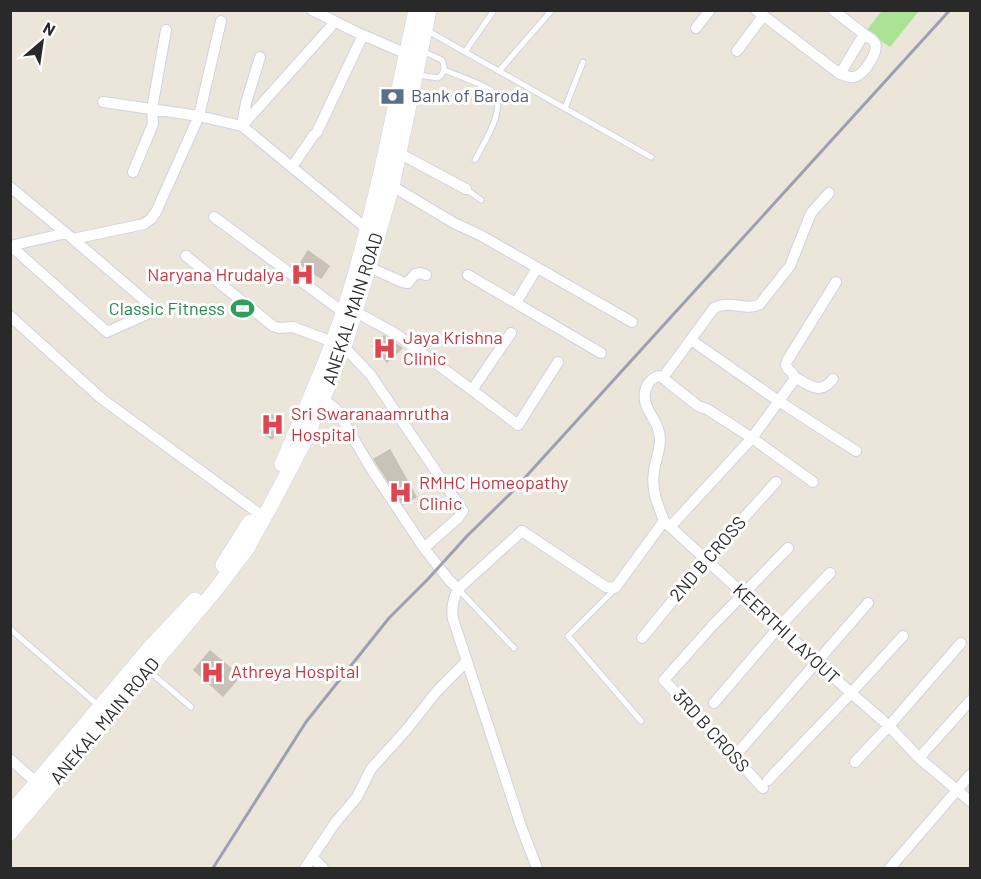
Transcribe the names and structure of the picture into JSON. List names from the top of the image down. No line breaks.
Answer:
{"streets":{"main road":["ANEKAL MAIN ROAD"],"street":["2ND B CROSS","KEERTHI LAYOUT","3RD B CROSS"]},"crossings":[["2ND B CROSS","KEERTHI LAYOUT"],["KEERTHI LAYOUT","3RD B CROSS"]],"places":{"bank":["Bank of Baroda"],"hospital":["Naryana Hrudalya","Jaya Krishna Clinic","Sri Swaranaamrutha Hospital","RMHC Homeopathy Clinic","Athreya Hospital"],"sports":["Classic Fitness"]},"north":"top right"}
